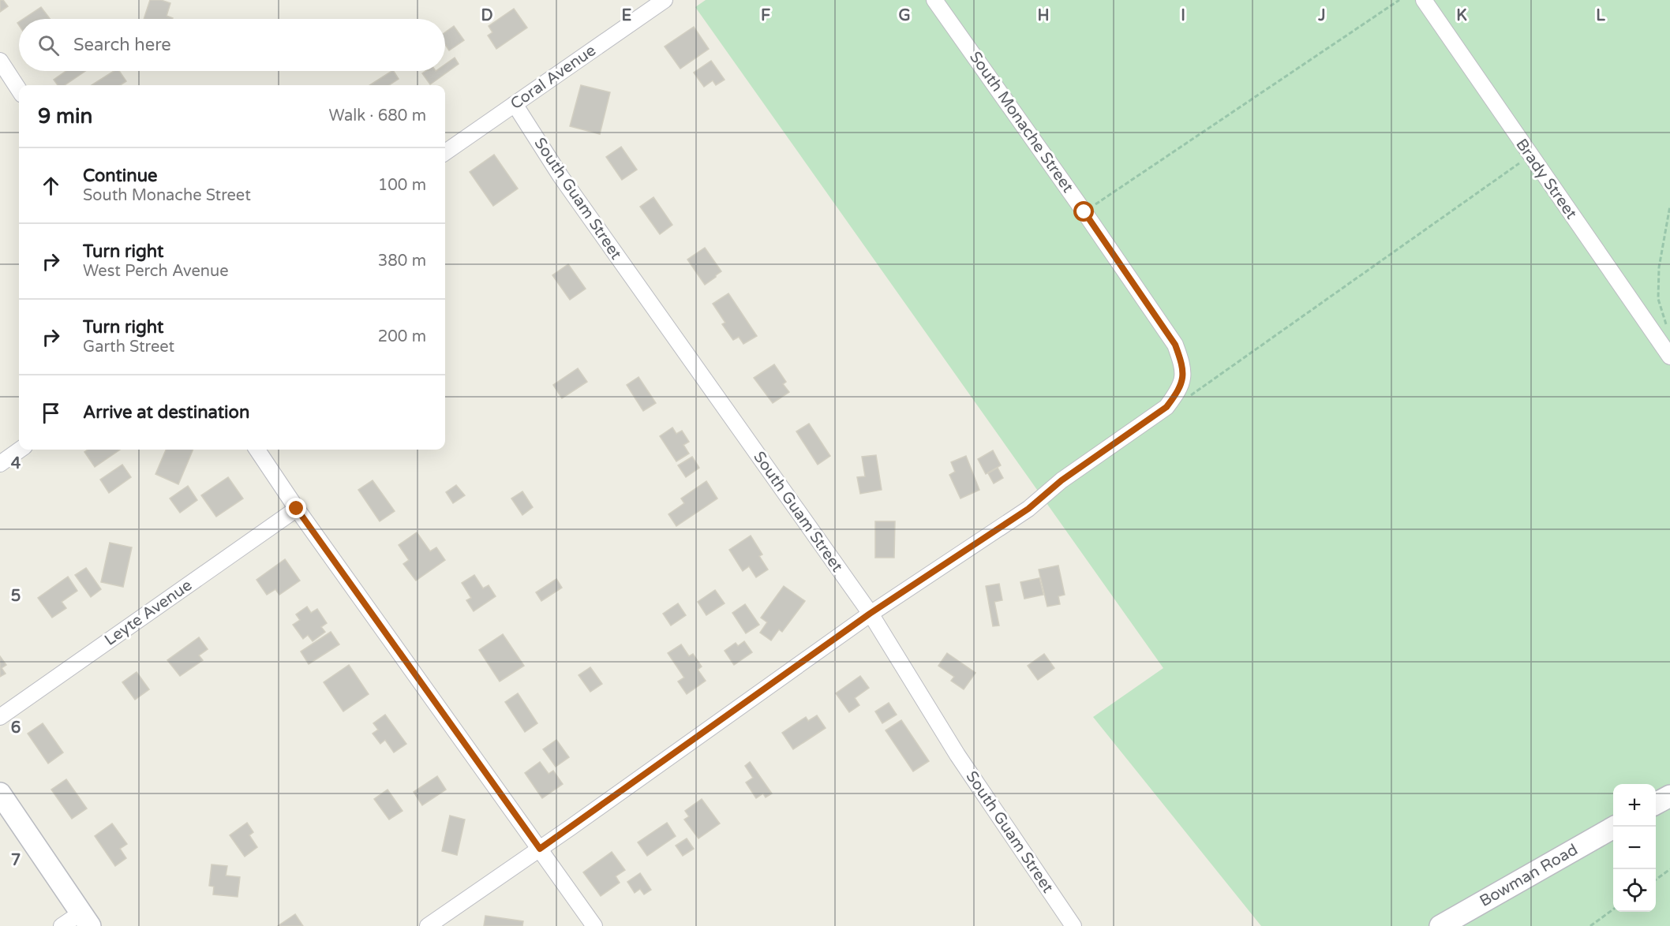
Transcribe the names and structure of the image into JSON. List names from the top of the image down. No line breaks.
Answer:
{"streets":{"main road":["Bowman Road"],"street":["Coral Avenue","South Monache Street","Brady Street","South Guam Street","Leyte Avenue"]},"crossings":[["Coral Avenue","South Guam Street"]],"page":{"search":"Search here","heading":["9 min","Walk · 680 m"],"list":[["Continue","South Monache Street","100 m"],["Turn right","West Perch Avenue","380 m"],["Turn right","Garth Street","200 m"],"Arrive at destination"],"map_buttons":["+","−"]},"grid":{"columns":["D","E","F","G","H","I","J","K","L"],"rows":["4","5","6","7"]}}
